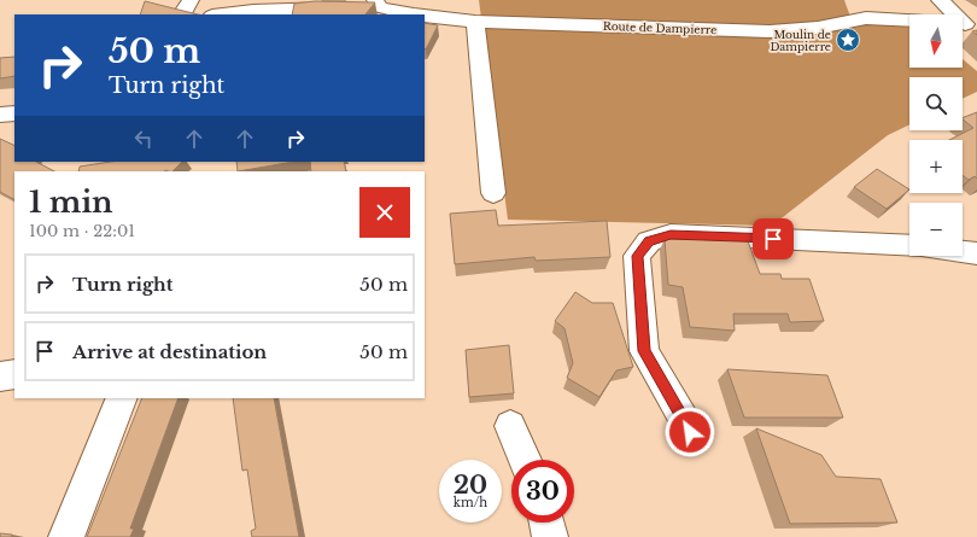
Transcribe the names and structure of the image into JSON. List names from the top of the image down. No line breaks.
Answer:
{"streets":{"street":["Route de Dampierre"]},"places":{"place":["Moulin de Dampierre"]},"north":"bottom","page":{"map_buttons":["+","−"],"turn":["50 m","Turn right"],"heading":["1 min","100 m · 22:01"],"list":[{"name":"Turn right","value":"50 m"},{"name":"Arrive at destination","value":"50 m"}],"speed":"20 km/h","limit":"30"}}
